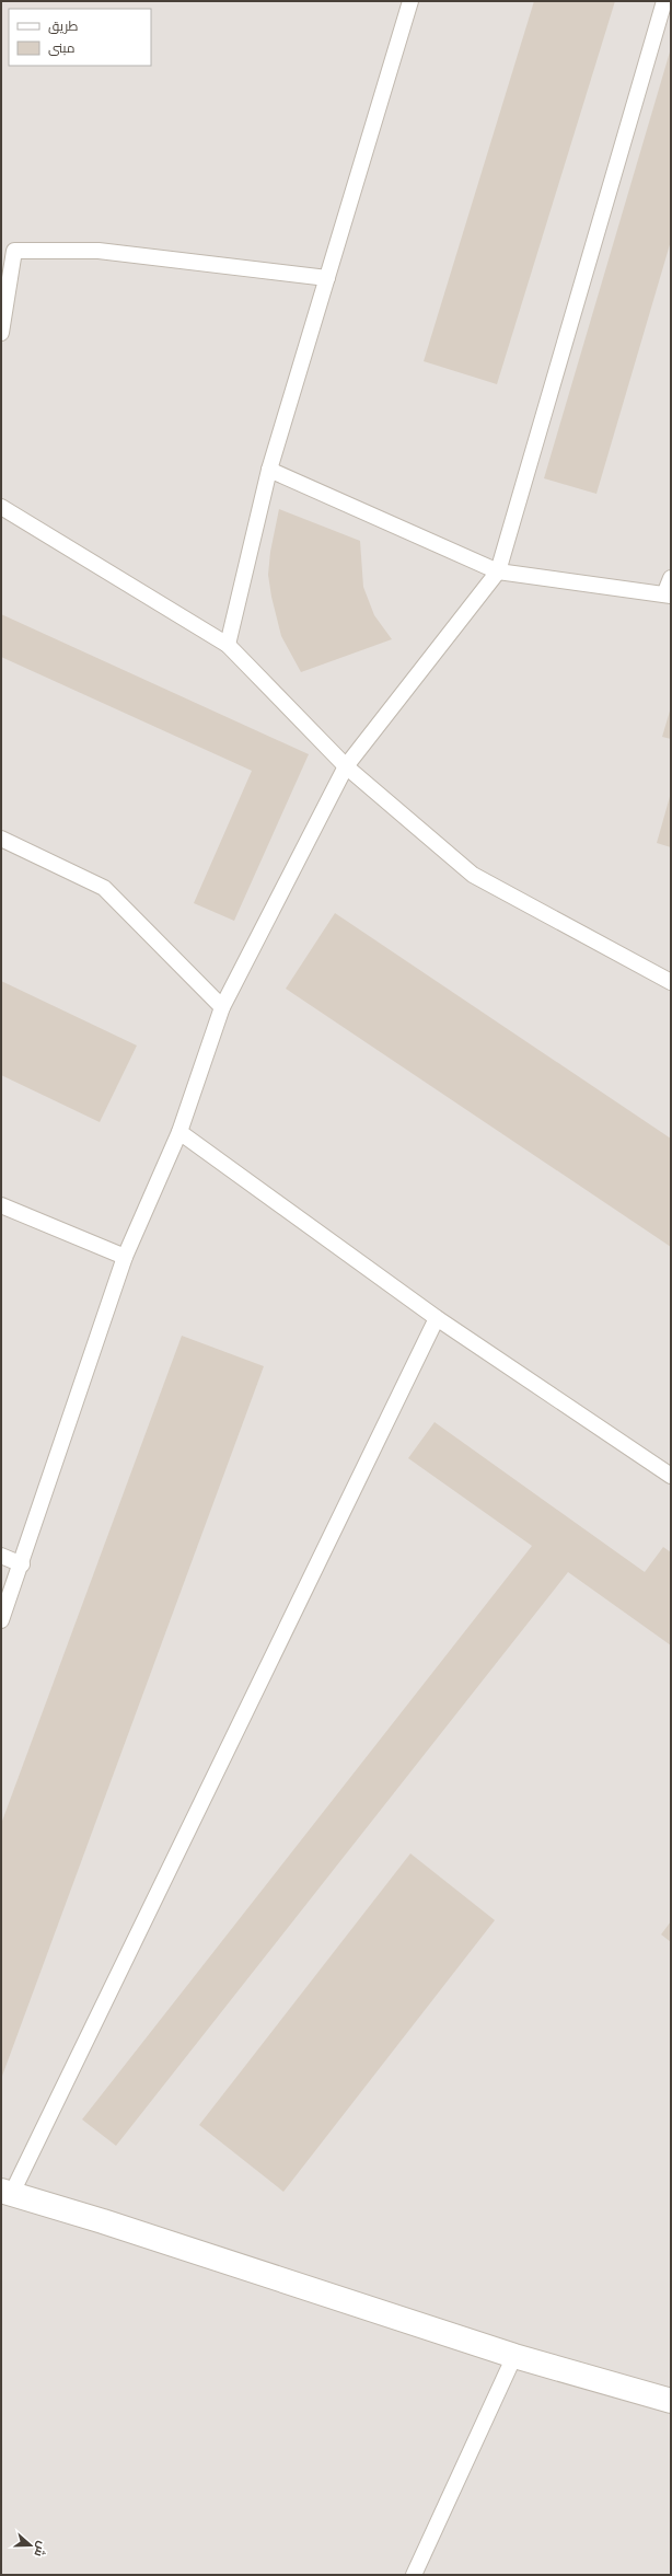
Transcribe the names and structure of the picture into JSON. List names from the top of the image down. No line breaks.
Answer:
{"legend":["طريق","مبنى"],"north":"right"}
